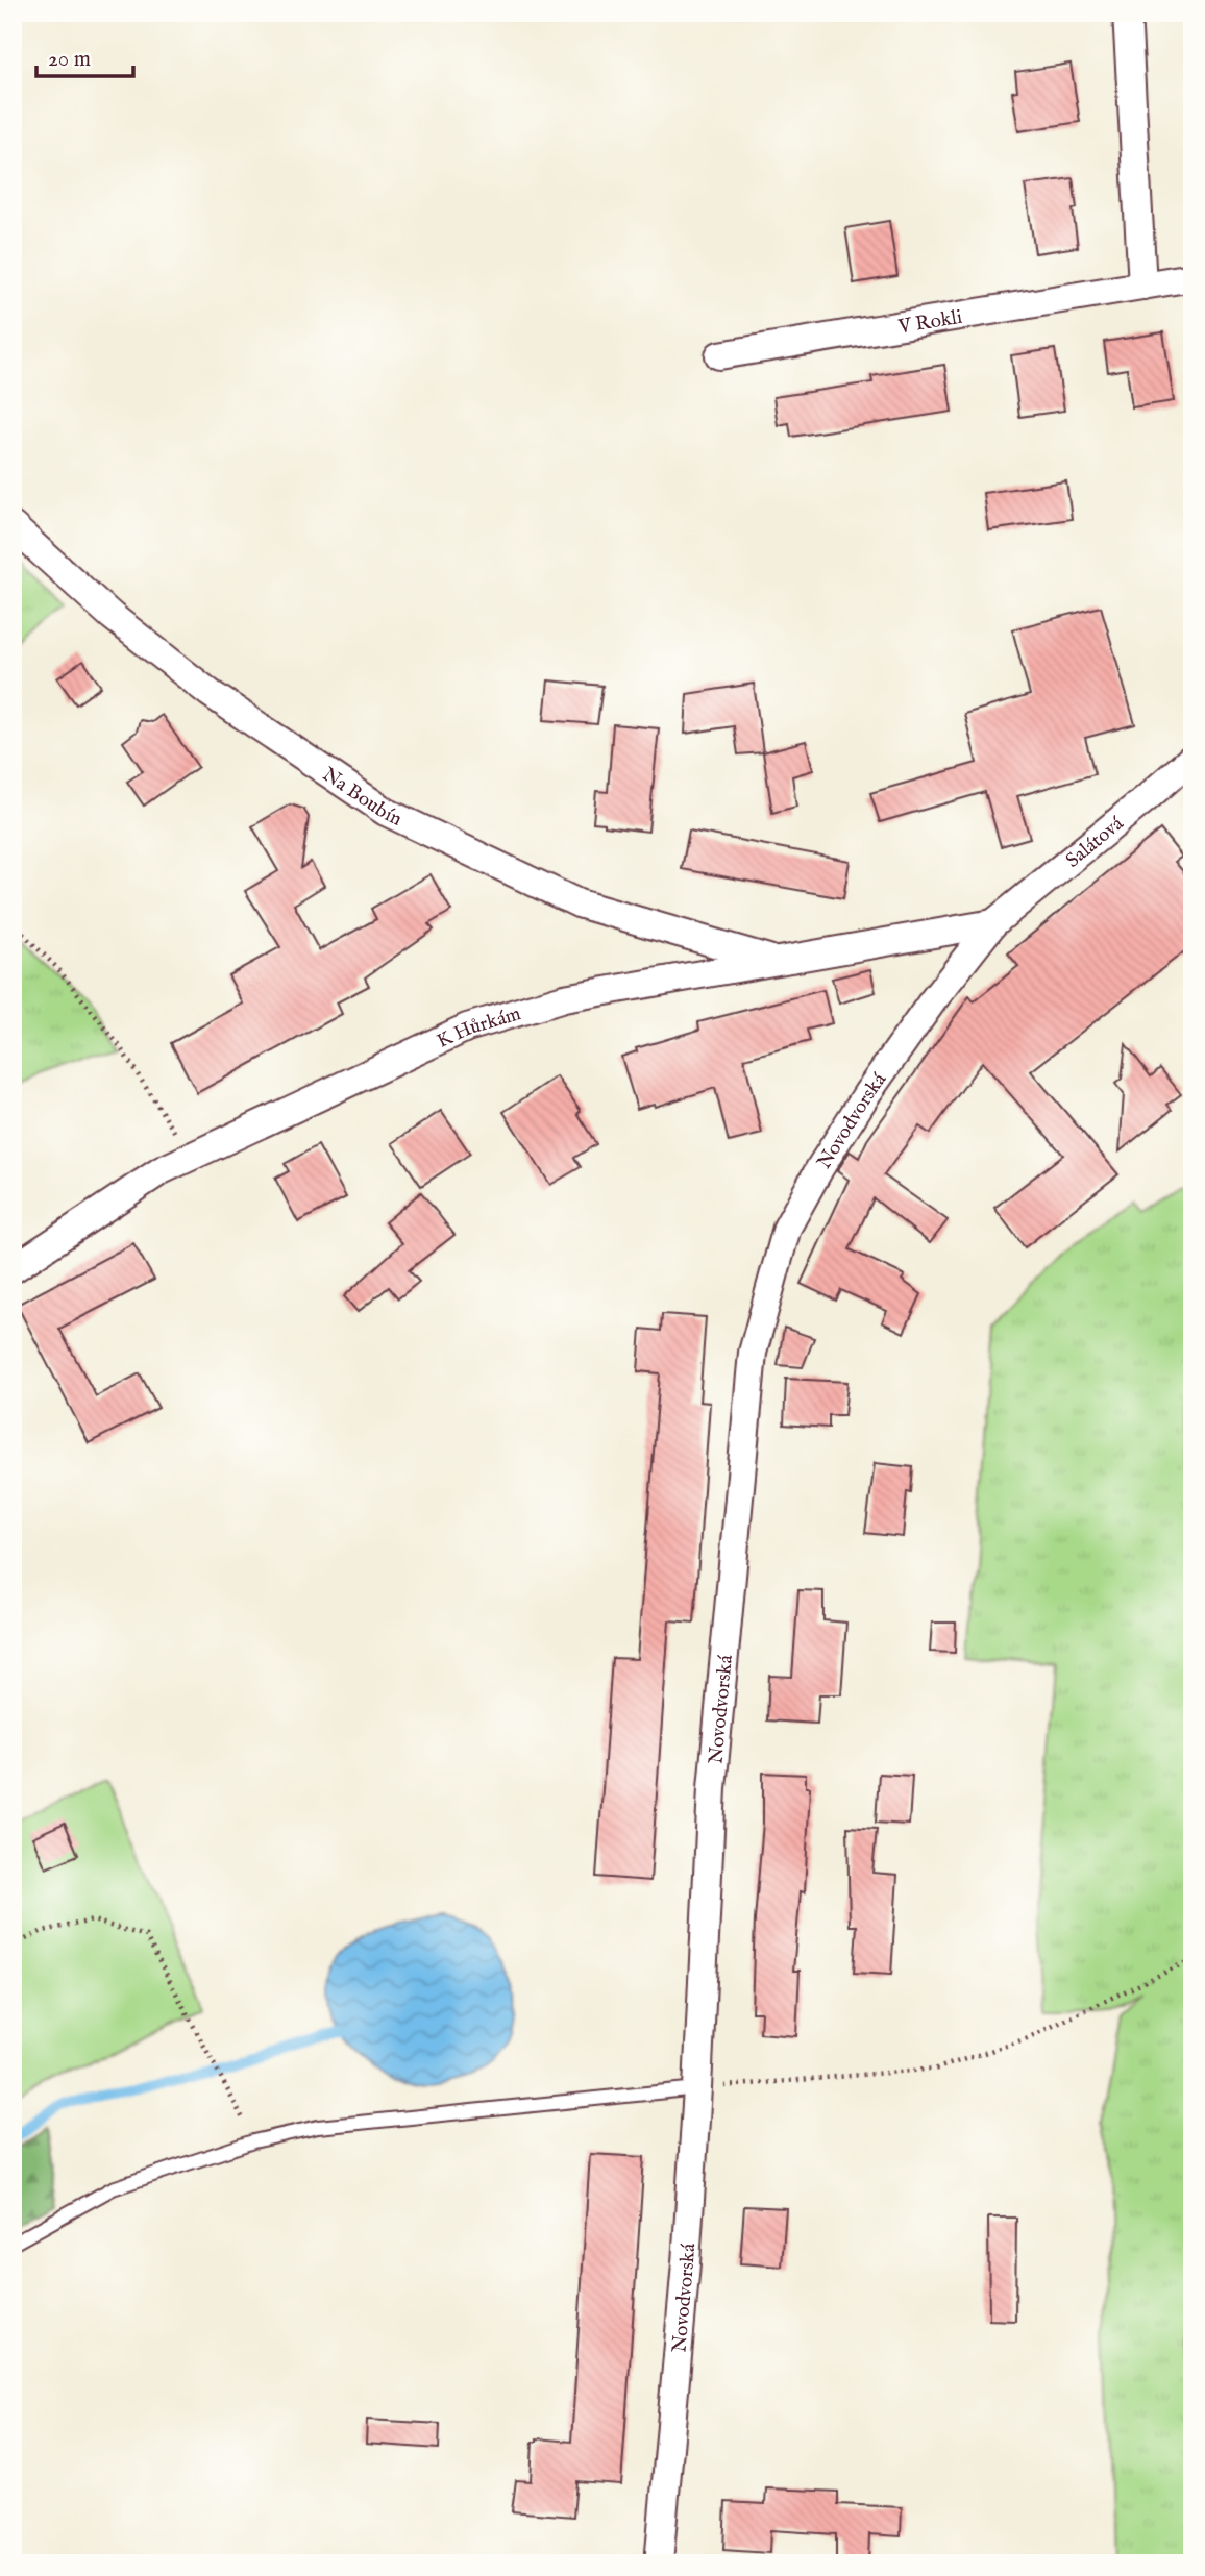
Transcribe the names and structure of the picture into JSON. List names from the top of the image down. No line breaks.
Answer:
{"streets":{"street":["V Rokli","Na Boubín","Salátová","K Hůrkám","Novodvorská"]},"crossings":[["Na Boubín","K Hůrkám"],["Salátová","K Hůrkám"],["Salátová","Novodvorská"],["K Hůrkám","Novodvorská"]],"scale_bar":"20 m"}
